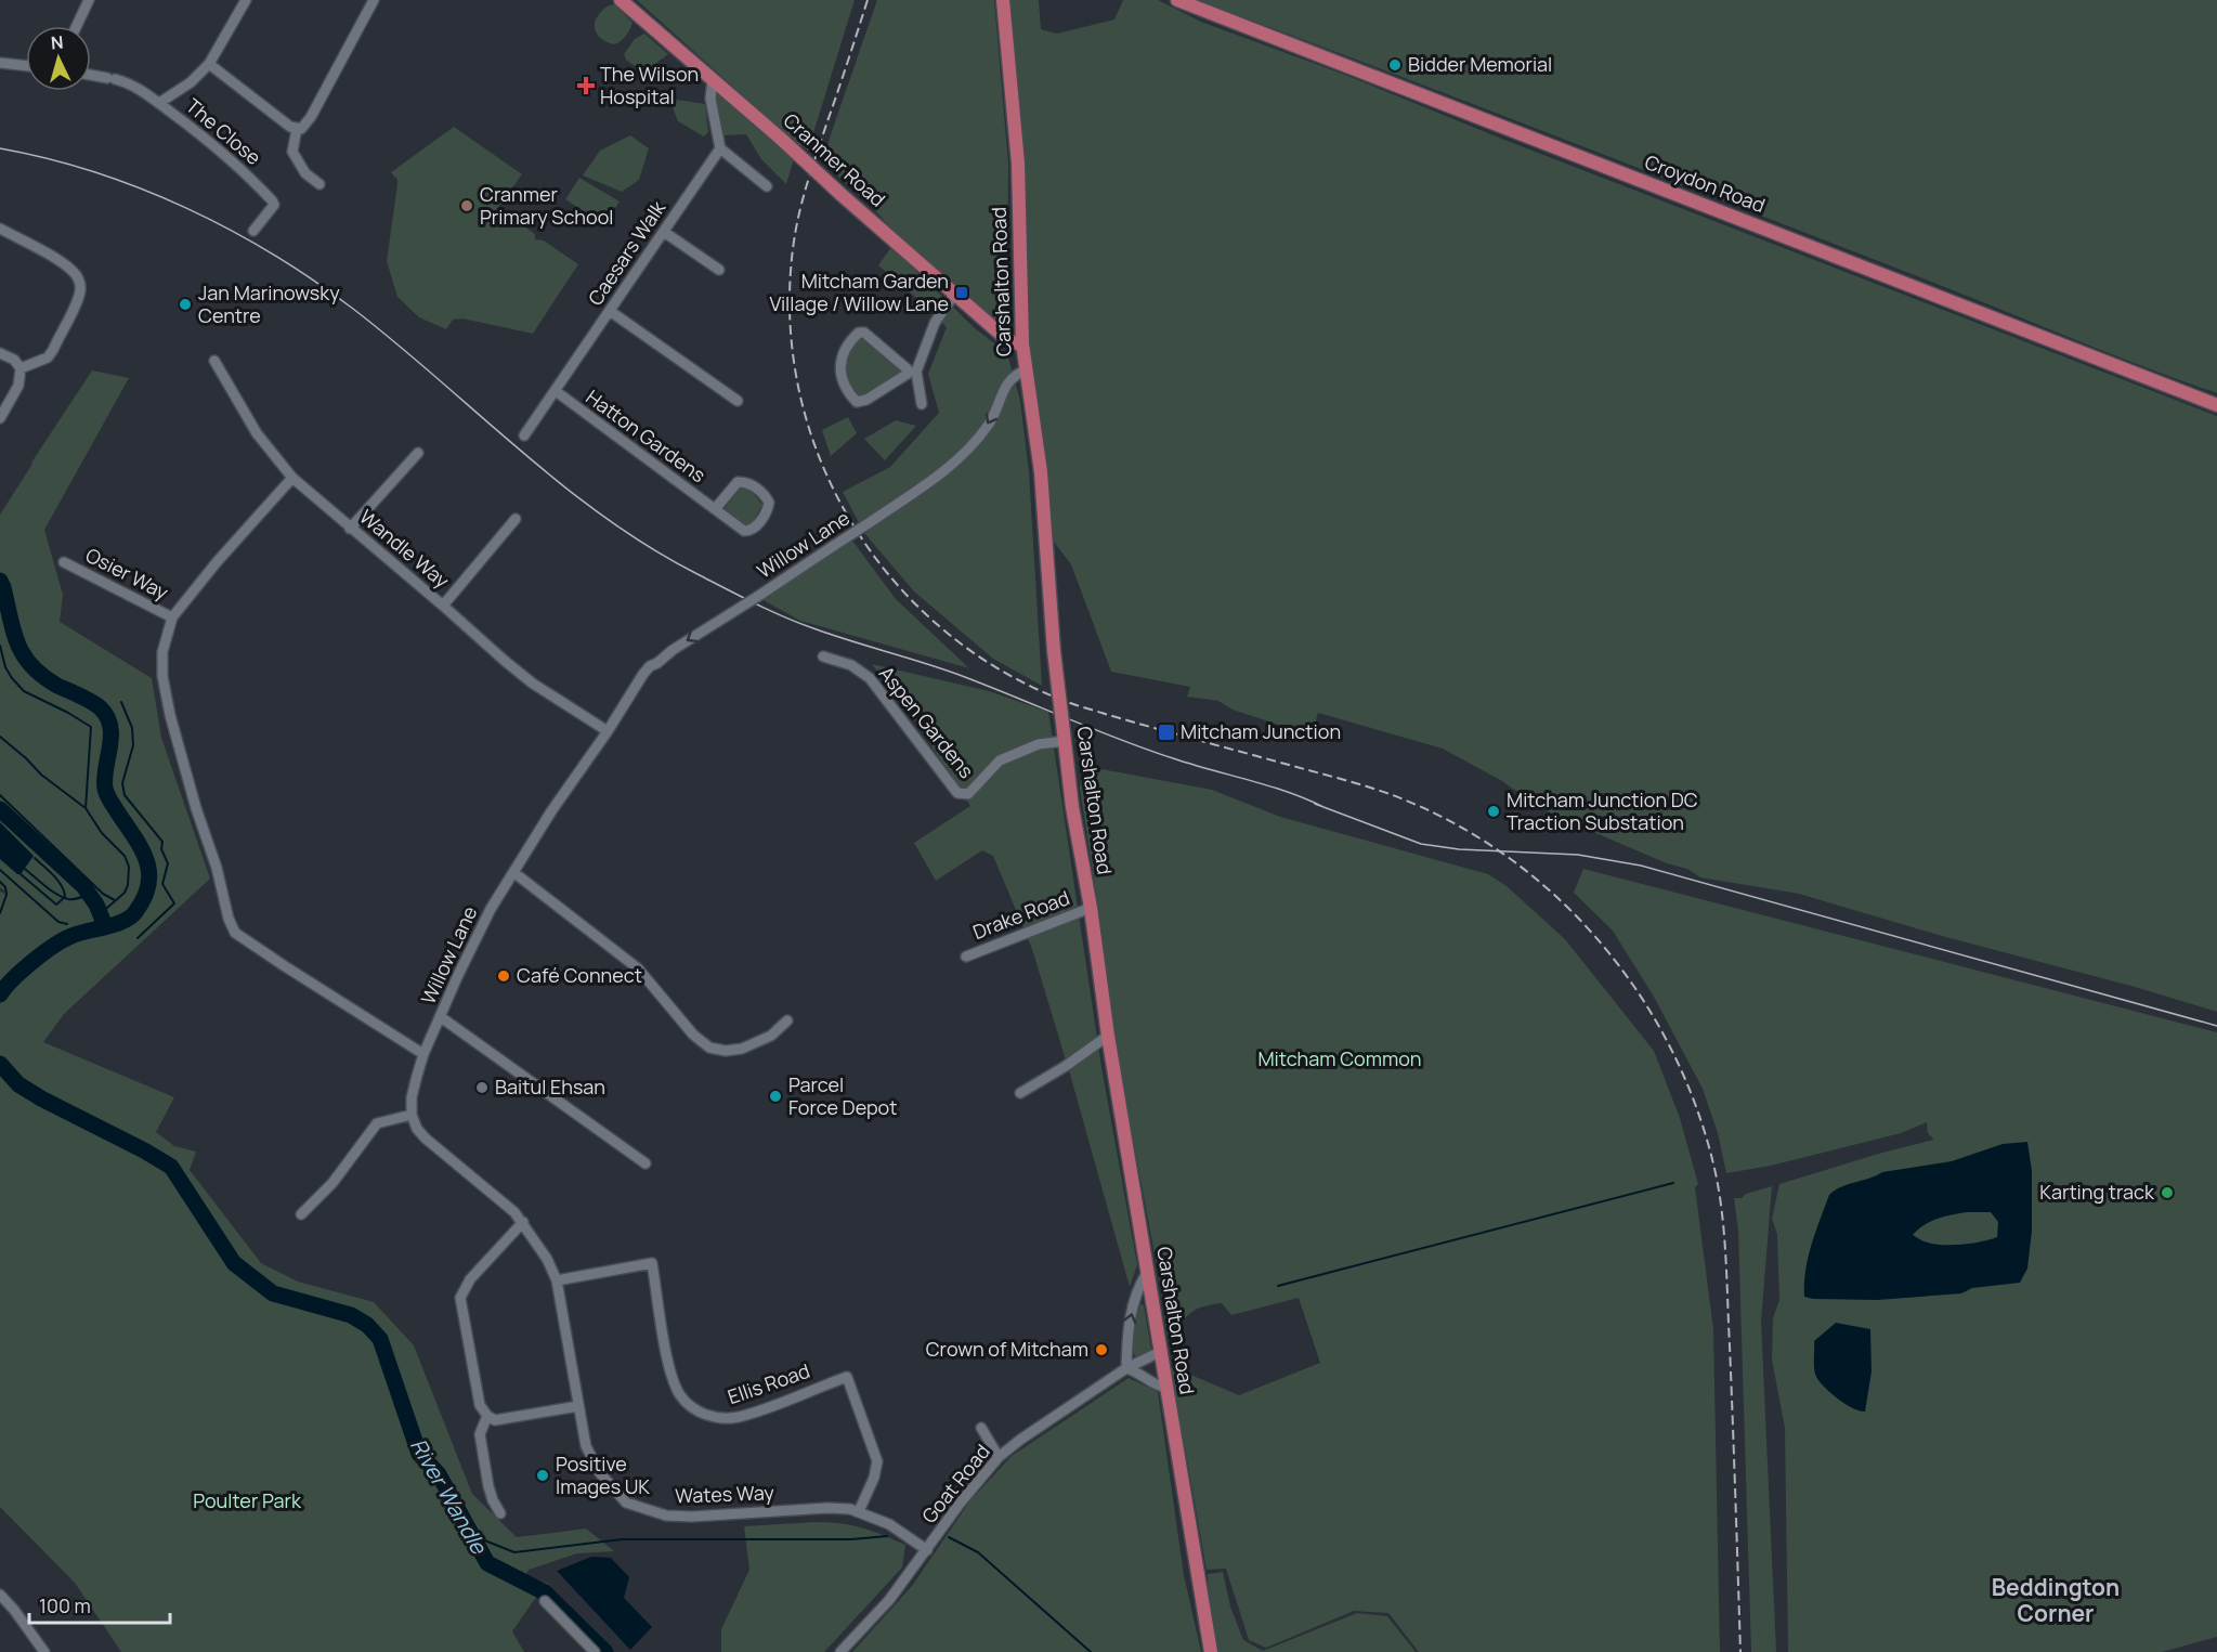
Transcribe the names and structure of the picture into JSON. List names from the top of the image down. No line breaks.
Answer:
{"streets":{"main road":["Cranmer Road","Croydon Road","Carshalton Road"],"street":["The Close","Caesars Walk","Hatton Gardens","Willow Lane","Wandle Way","Osier Way","Aspen Gardens","Drake Road","Ellis Road","Goat Road","Wates Way"]},"crossings":[["Cranmer Road","Carshalton Road"],["Caesars Walk","Hatton Gardens"],["Carshalton Road","Willow Lane"],["Carshalton Road","Aspen Gardens"],["Carshalton Road","Drake Road"],["Carshalton Road","Goat Road"],["Willow Lane","Wandle Way"],["Ellis Road","Wates Way"],["Goat Road","Wates Way"]],"one_way":["Willow Lane"],"districts":["Beddington Corner"],"water":["River Wandle"],"parks":["Mitcham Common","Poulter Park"],"places":{"other":["Bidder Memorial","Cranmer Primary School","Jan Marinowsky Centre","Mitcham Junction DC Traction Substation","Café Connect","Baitul Ehsan","Parcel Force Depot","Karting track","Crown of Mitcham","Positive Images UK"],"health":["The Wilson Hospital"],"transit":["Mitcham Garden Village / Willow Lane","Mitcham Junction"]},"scale_bar":"100 m","north":"top"}
